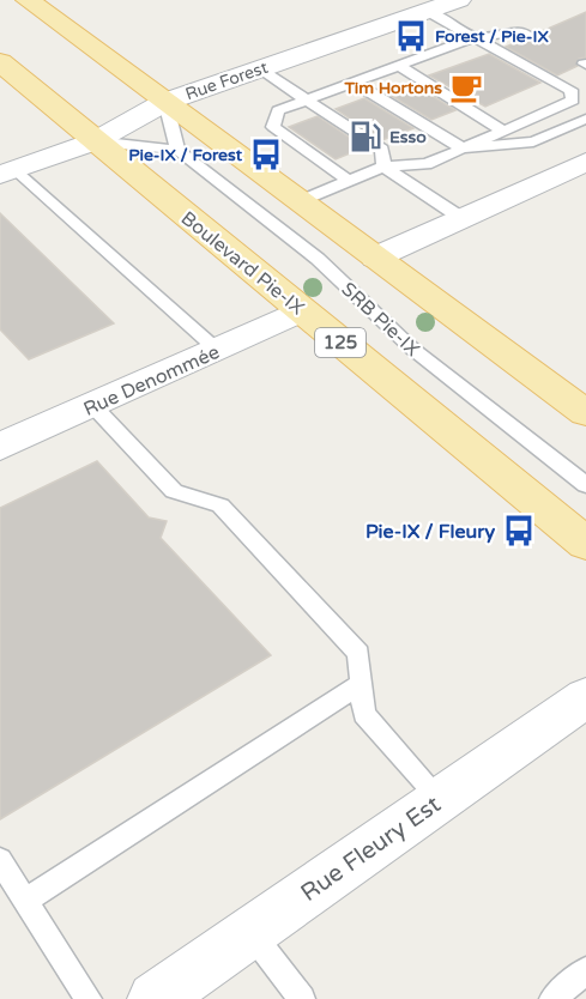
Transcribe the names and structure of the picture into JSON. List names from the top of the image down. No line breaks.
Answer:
{"streets":{"main road":["Boulevard Pie-IX","125"],"street":["Rue Forest","Rue Denommée","Rue Fleury Est"],"lane":["SRB Pie-IX"]},"crossings":[["Rue Forest","Boulevard Pie-IX"],["Boulevard Pie-IX","Rue Denommée"]],"places":{"bus stop":["Forest / Pie-IX","Pie-IX / Forest","Pie-IX / Fleury"],"cafe":["Tim Hortons"],"fuel station":["Esso"]}}
